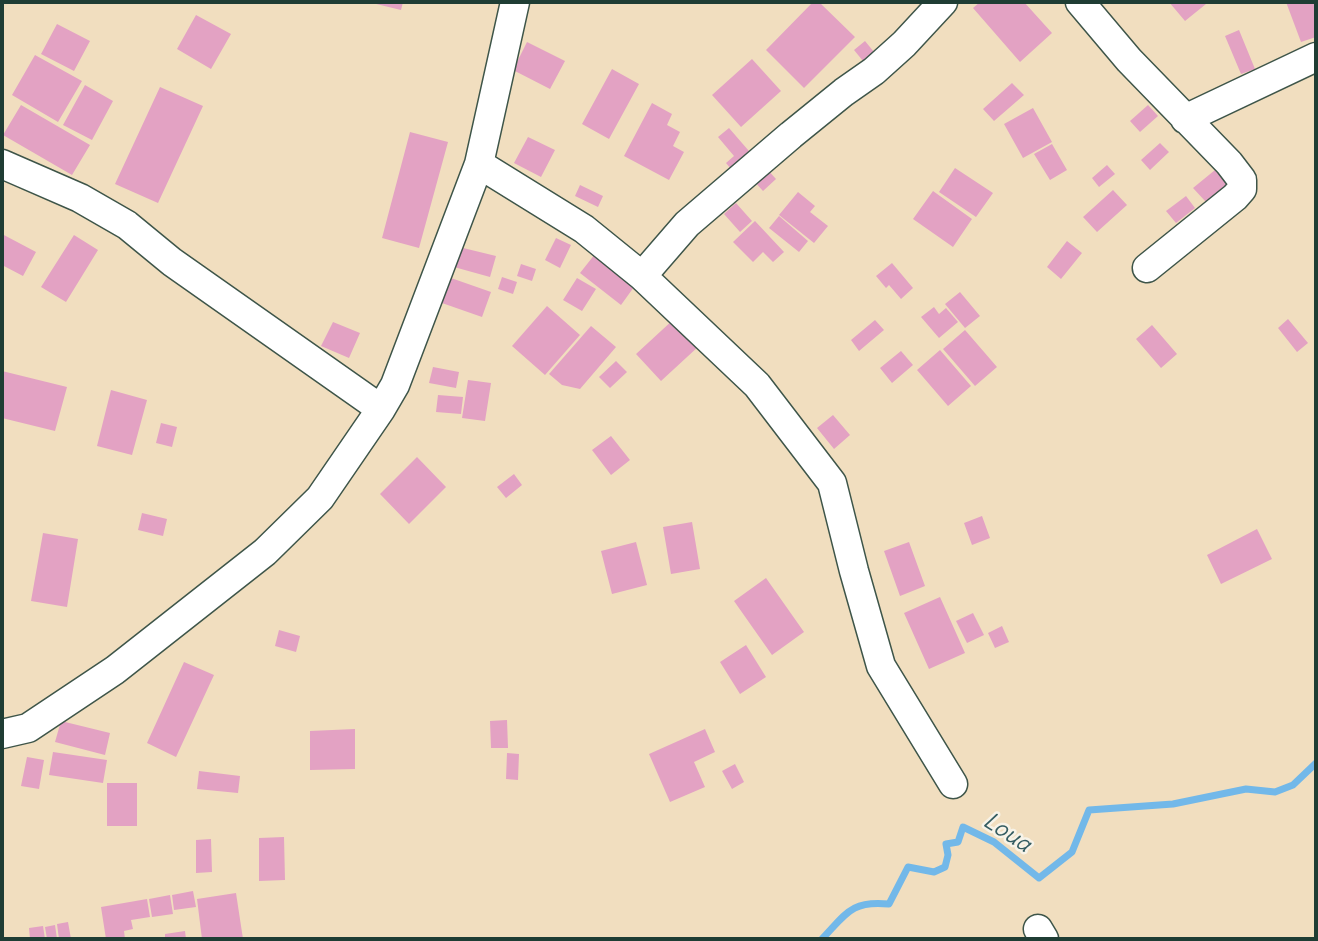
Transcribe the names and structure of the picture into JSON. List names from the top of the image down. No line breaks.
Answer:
{"water":["Loua"]}
